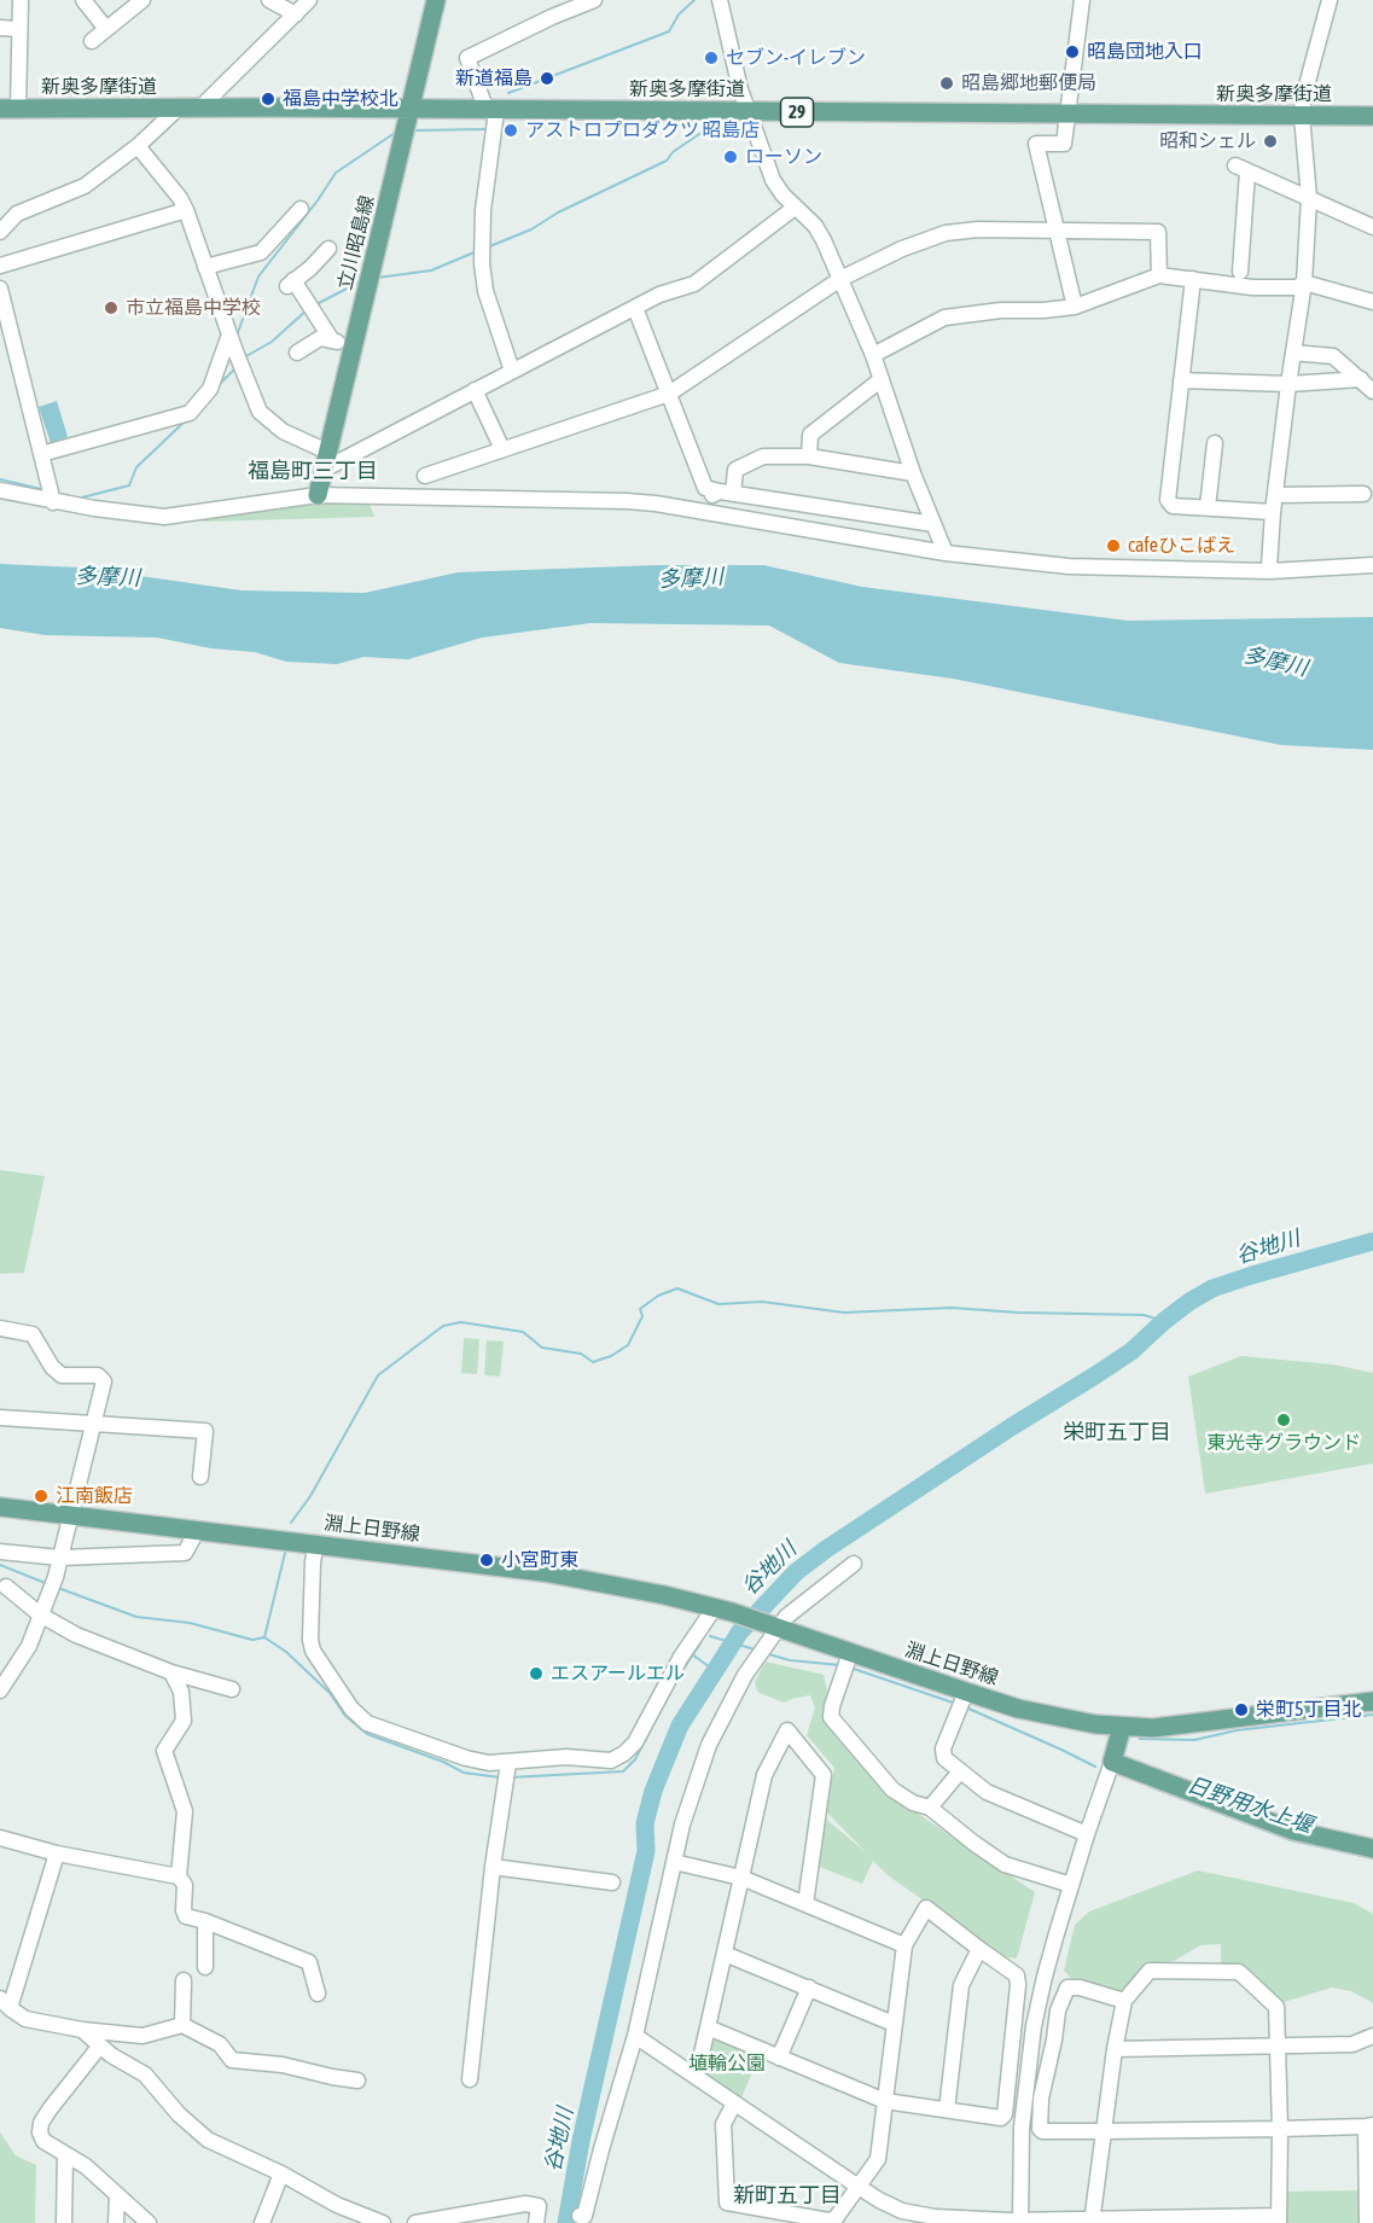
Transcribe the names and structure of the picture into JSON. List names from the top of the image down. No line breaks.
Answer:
{"streets":{"main road":["新奥多摩街道","29","立川昭島線","淵上日野線"]},"crossings":[["新奥多摩街道","立川昭島線"]],"districts":["福島町三丁目","栄町五丁目","新町五丁目"],"water":["多摩川","谷地川","日野用水上堰"],"parks":["埴輪公園"],"places":["昭島団地入口","セブン-イレブン","新道福島","昭島郷地郵便局","福島中学校北","アストロプロダクツ 昭島店","昭和シェル","ローソン","市立福島中学校","cafeひこばえ","東光寺グラウンド","江南飯店","小宮町東","エスアールエル","栄町5丁目北"]}
